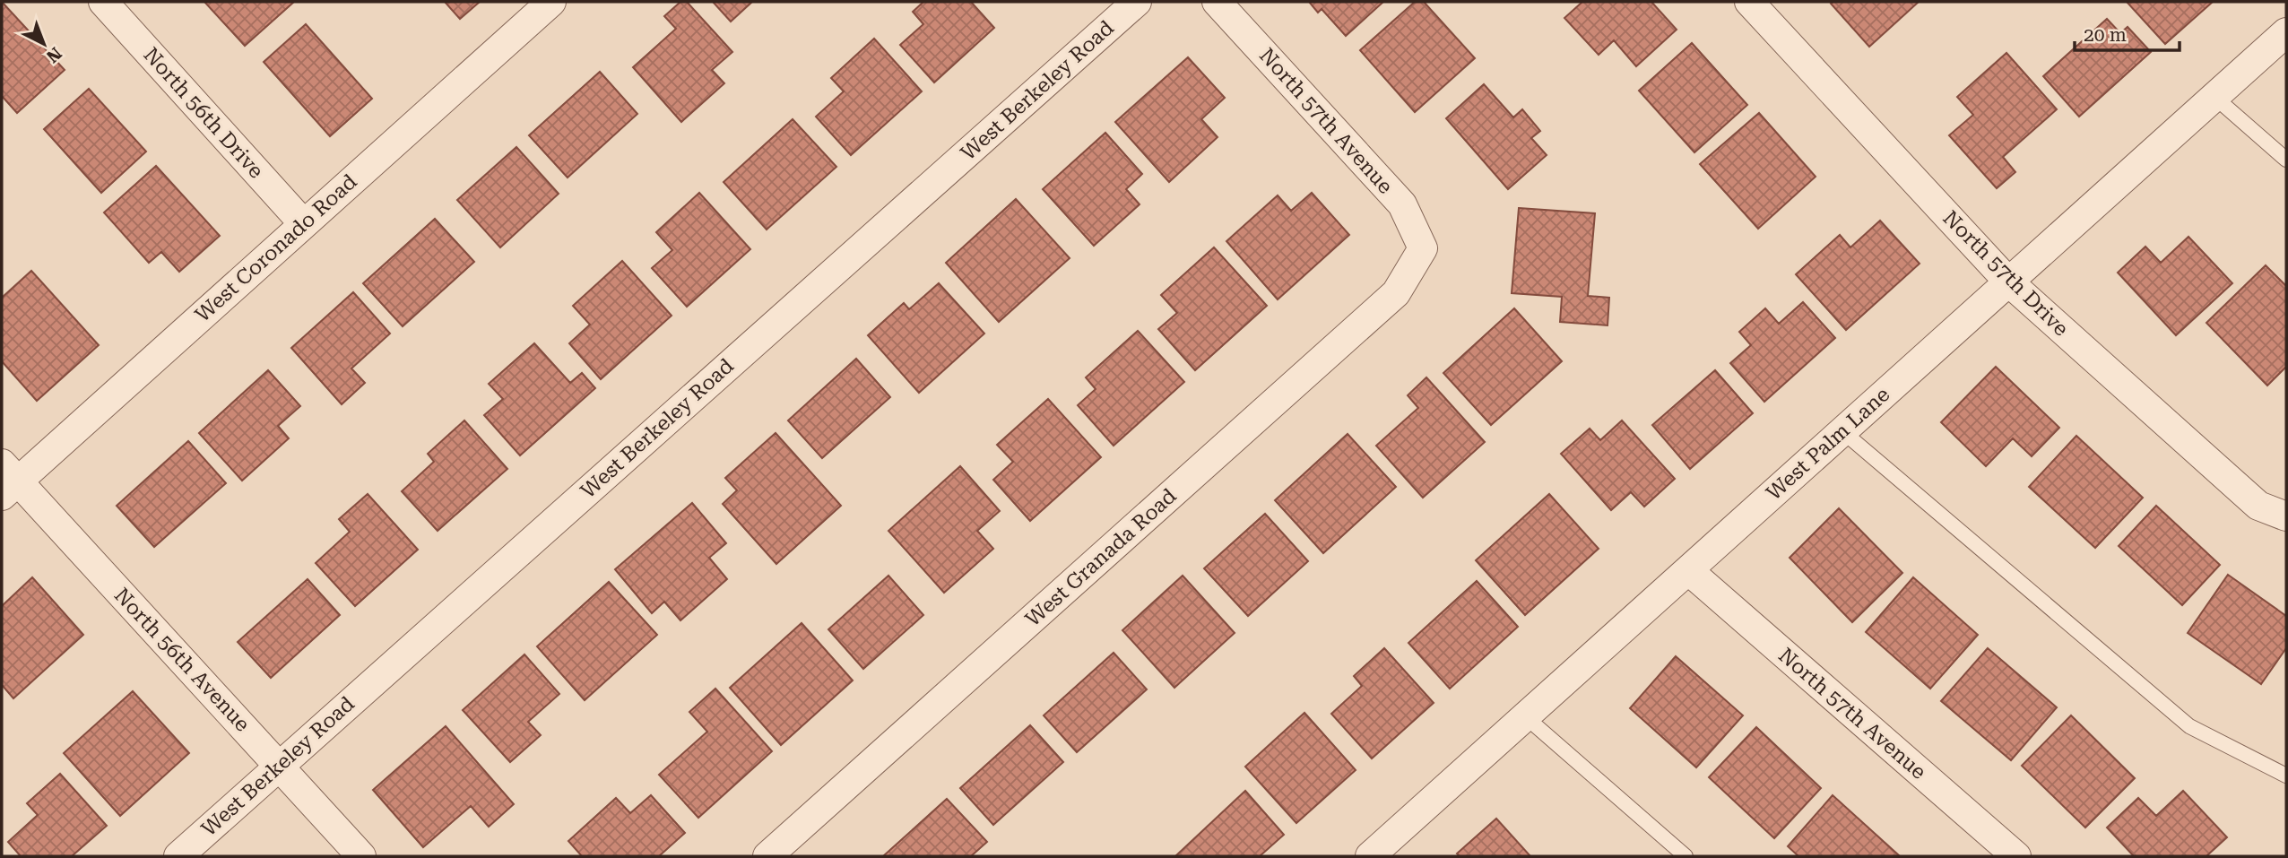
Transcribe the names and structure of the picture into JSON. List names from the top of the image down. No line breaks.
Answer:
{"streets":{"street":["West Berkeley Road","North 56th Drive","North 57th Avenue","West Coronado Road","North 57th Drive","West Palm Lane","West Granada Road","North 56th Avenue"]},"crossings":[["West Berkeley Road","North 56th Avenue"],["North 56th Drive","West Coronado Road"],["North 57th Avenue","West Palm Lane"],["North 57th Avenue","West Granada Road"],["West Coronado Road","North 56th Avenue"],["North 57th Drive","West Palm Lane"]],"scale_bar":"20 m","north":"bottom right"}
